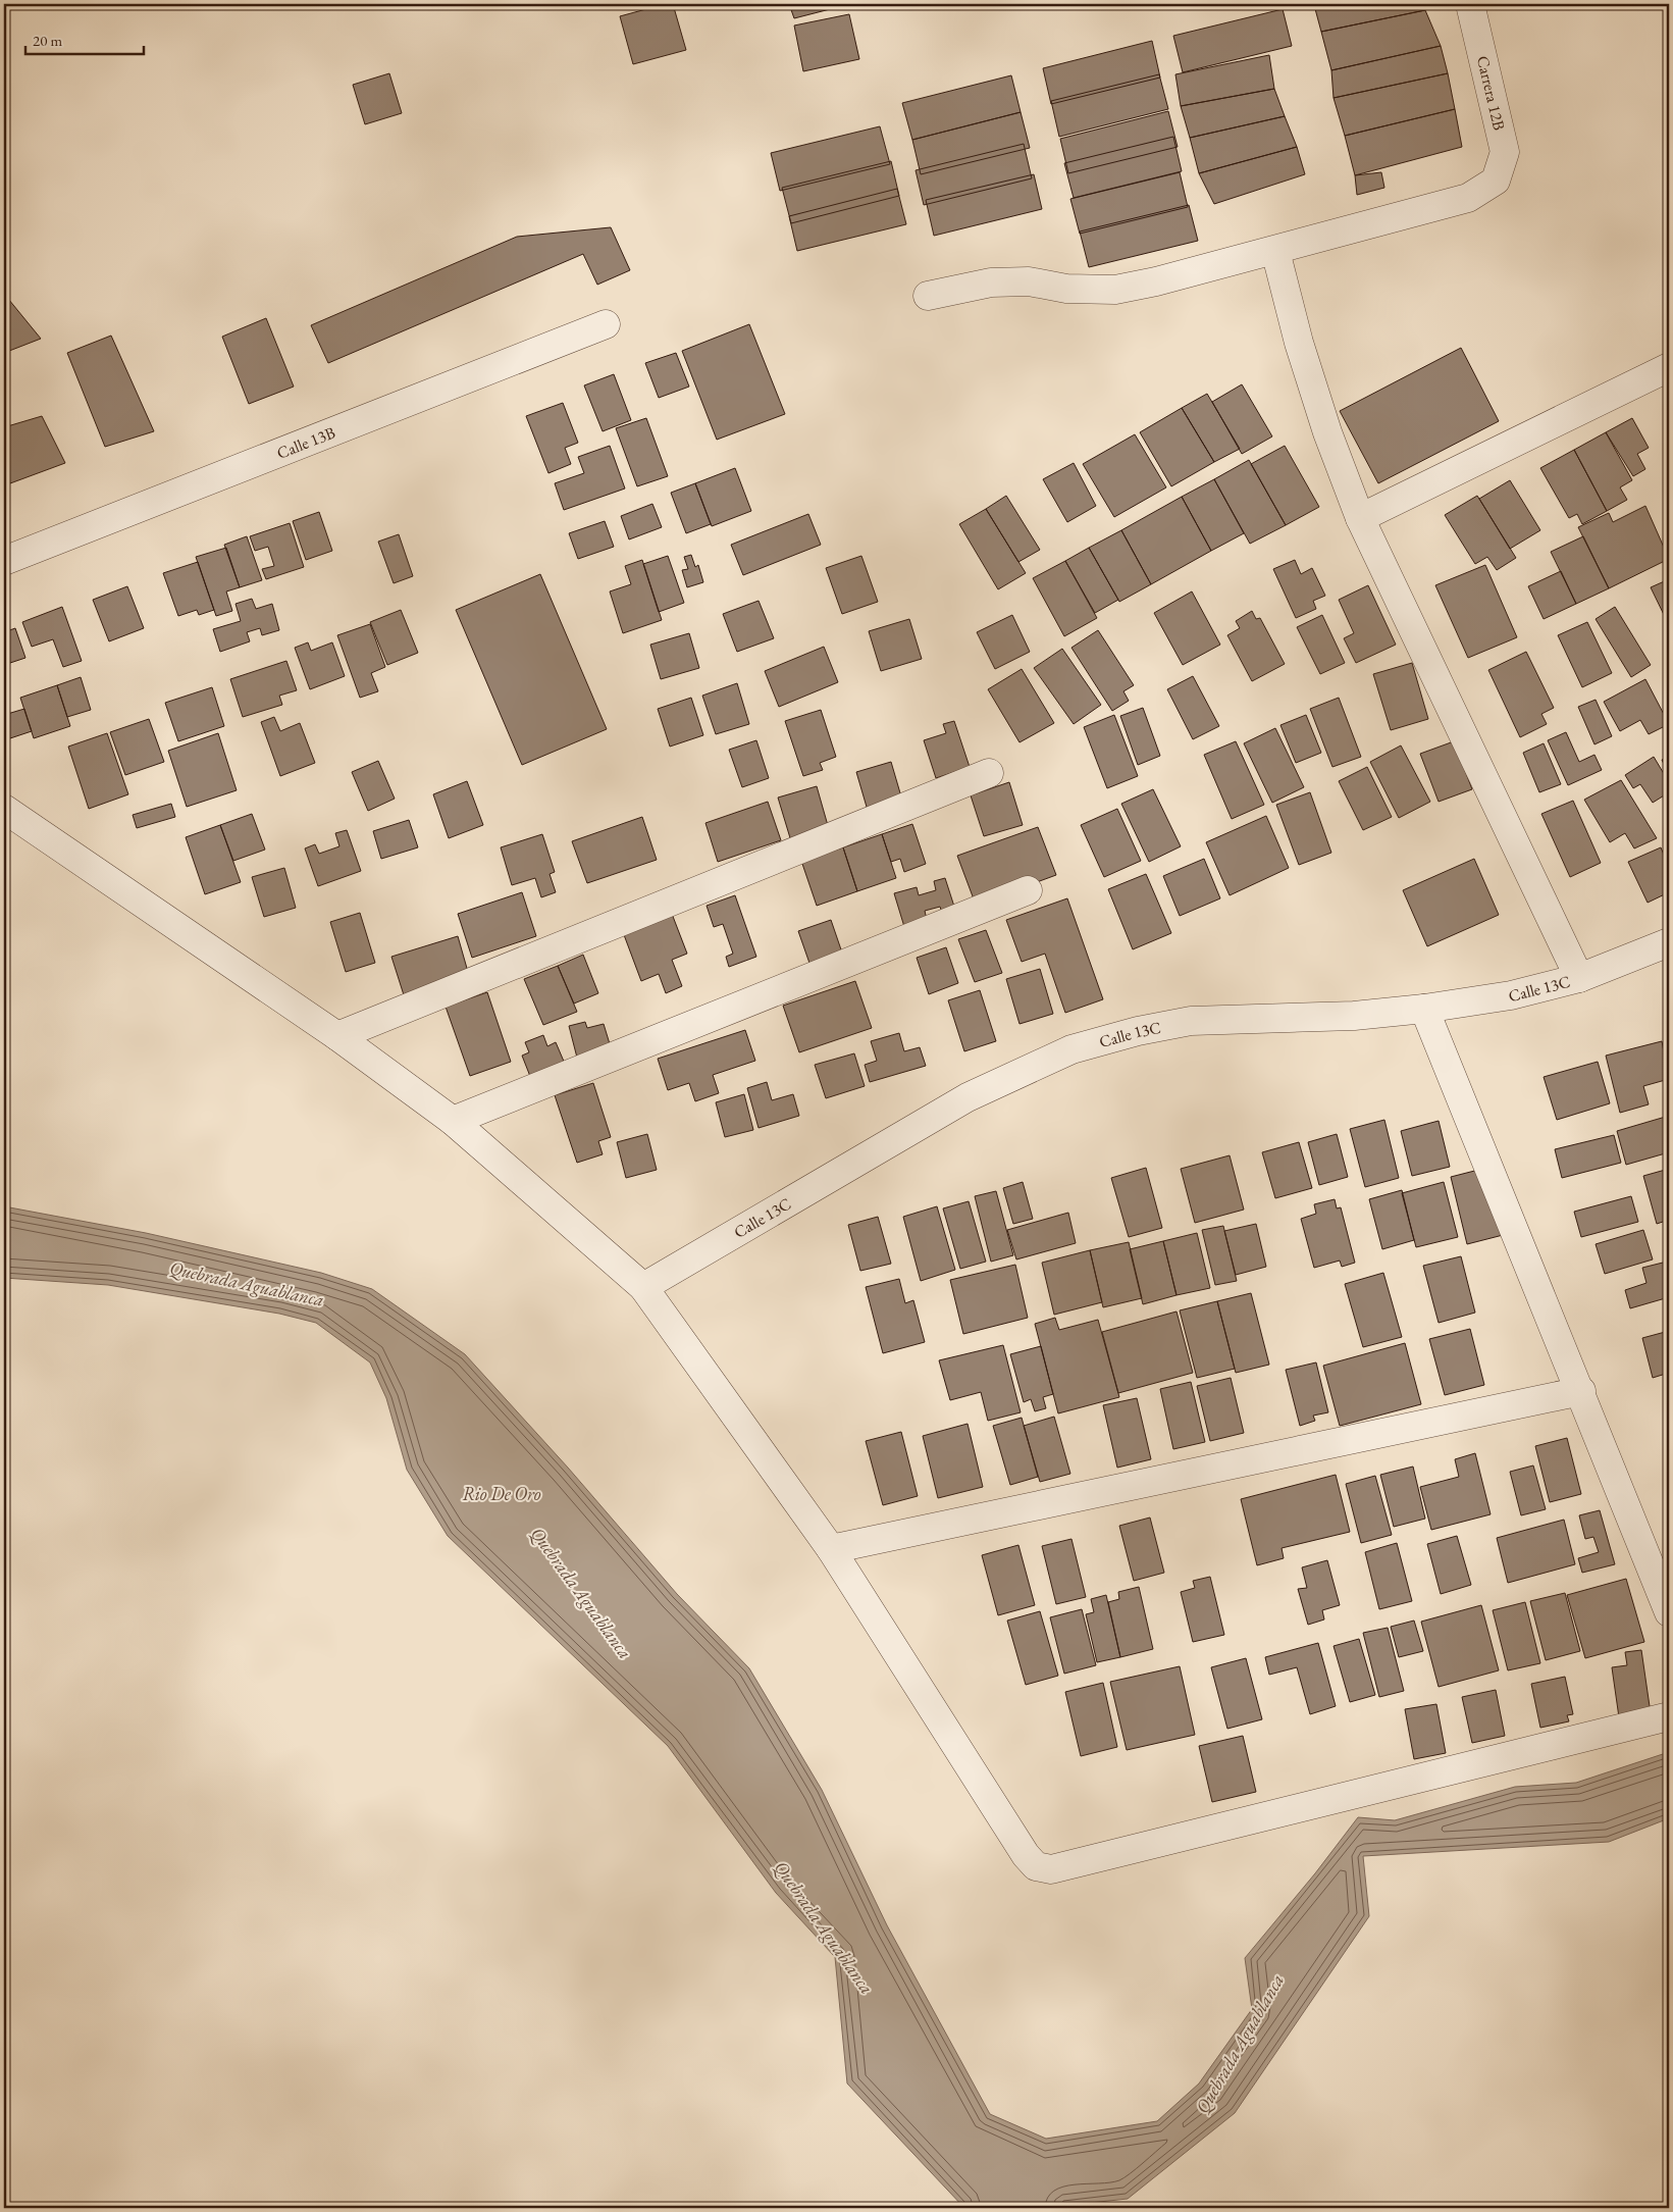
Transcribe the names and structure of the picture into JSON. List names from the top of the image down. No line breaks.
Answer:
{"streets":{"street":["Carrera 12B","Calle 13B","Calle 13C"]},"water":["Quebrada Aguablanca","Rio De Oro"],"scale_bar":"20 m"}
